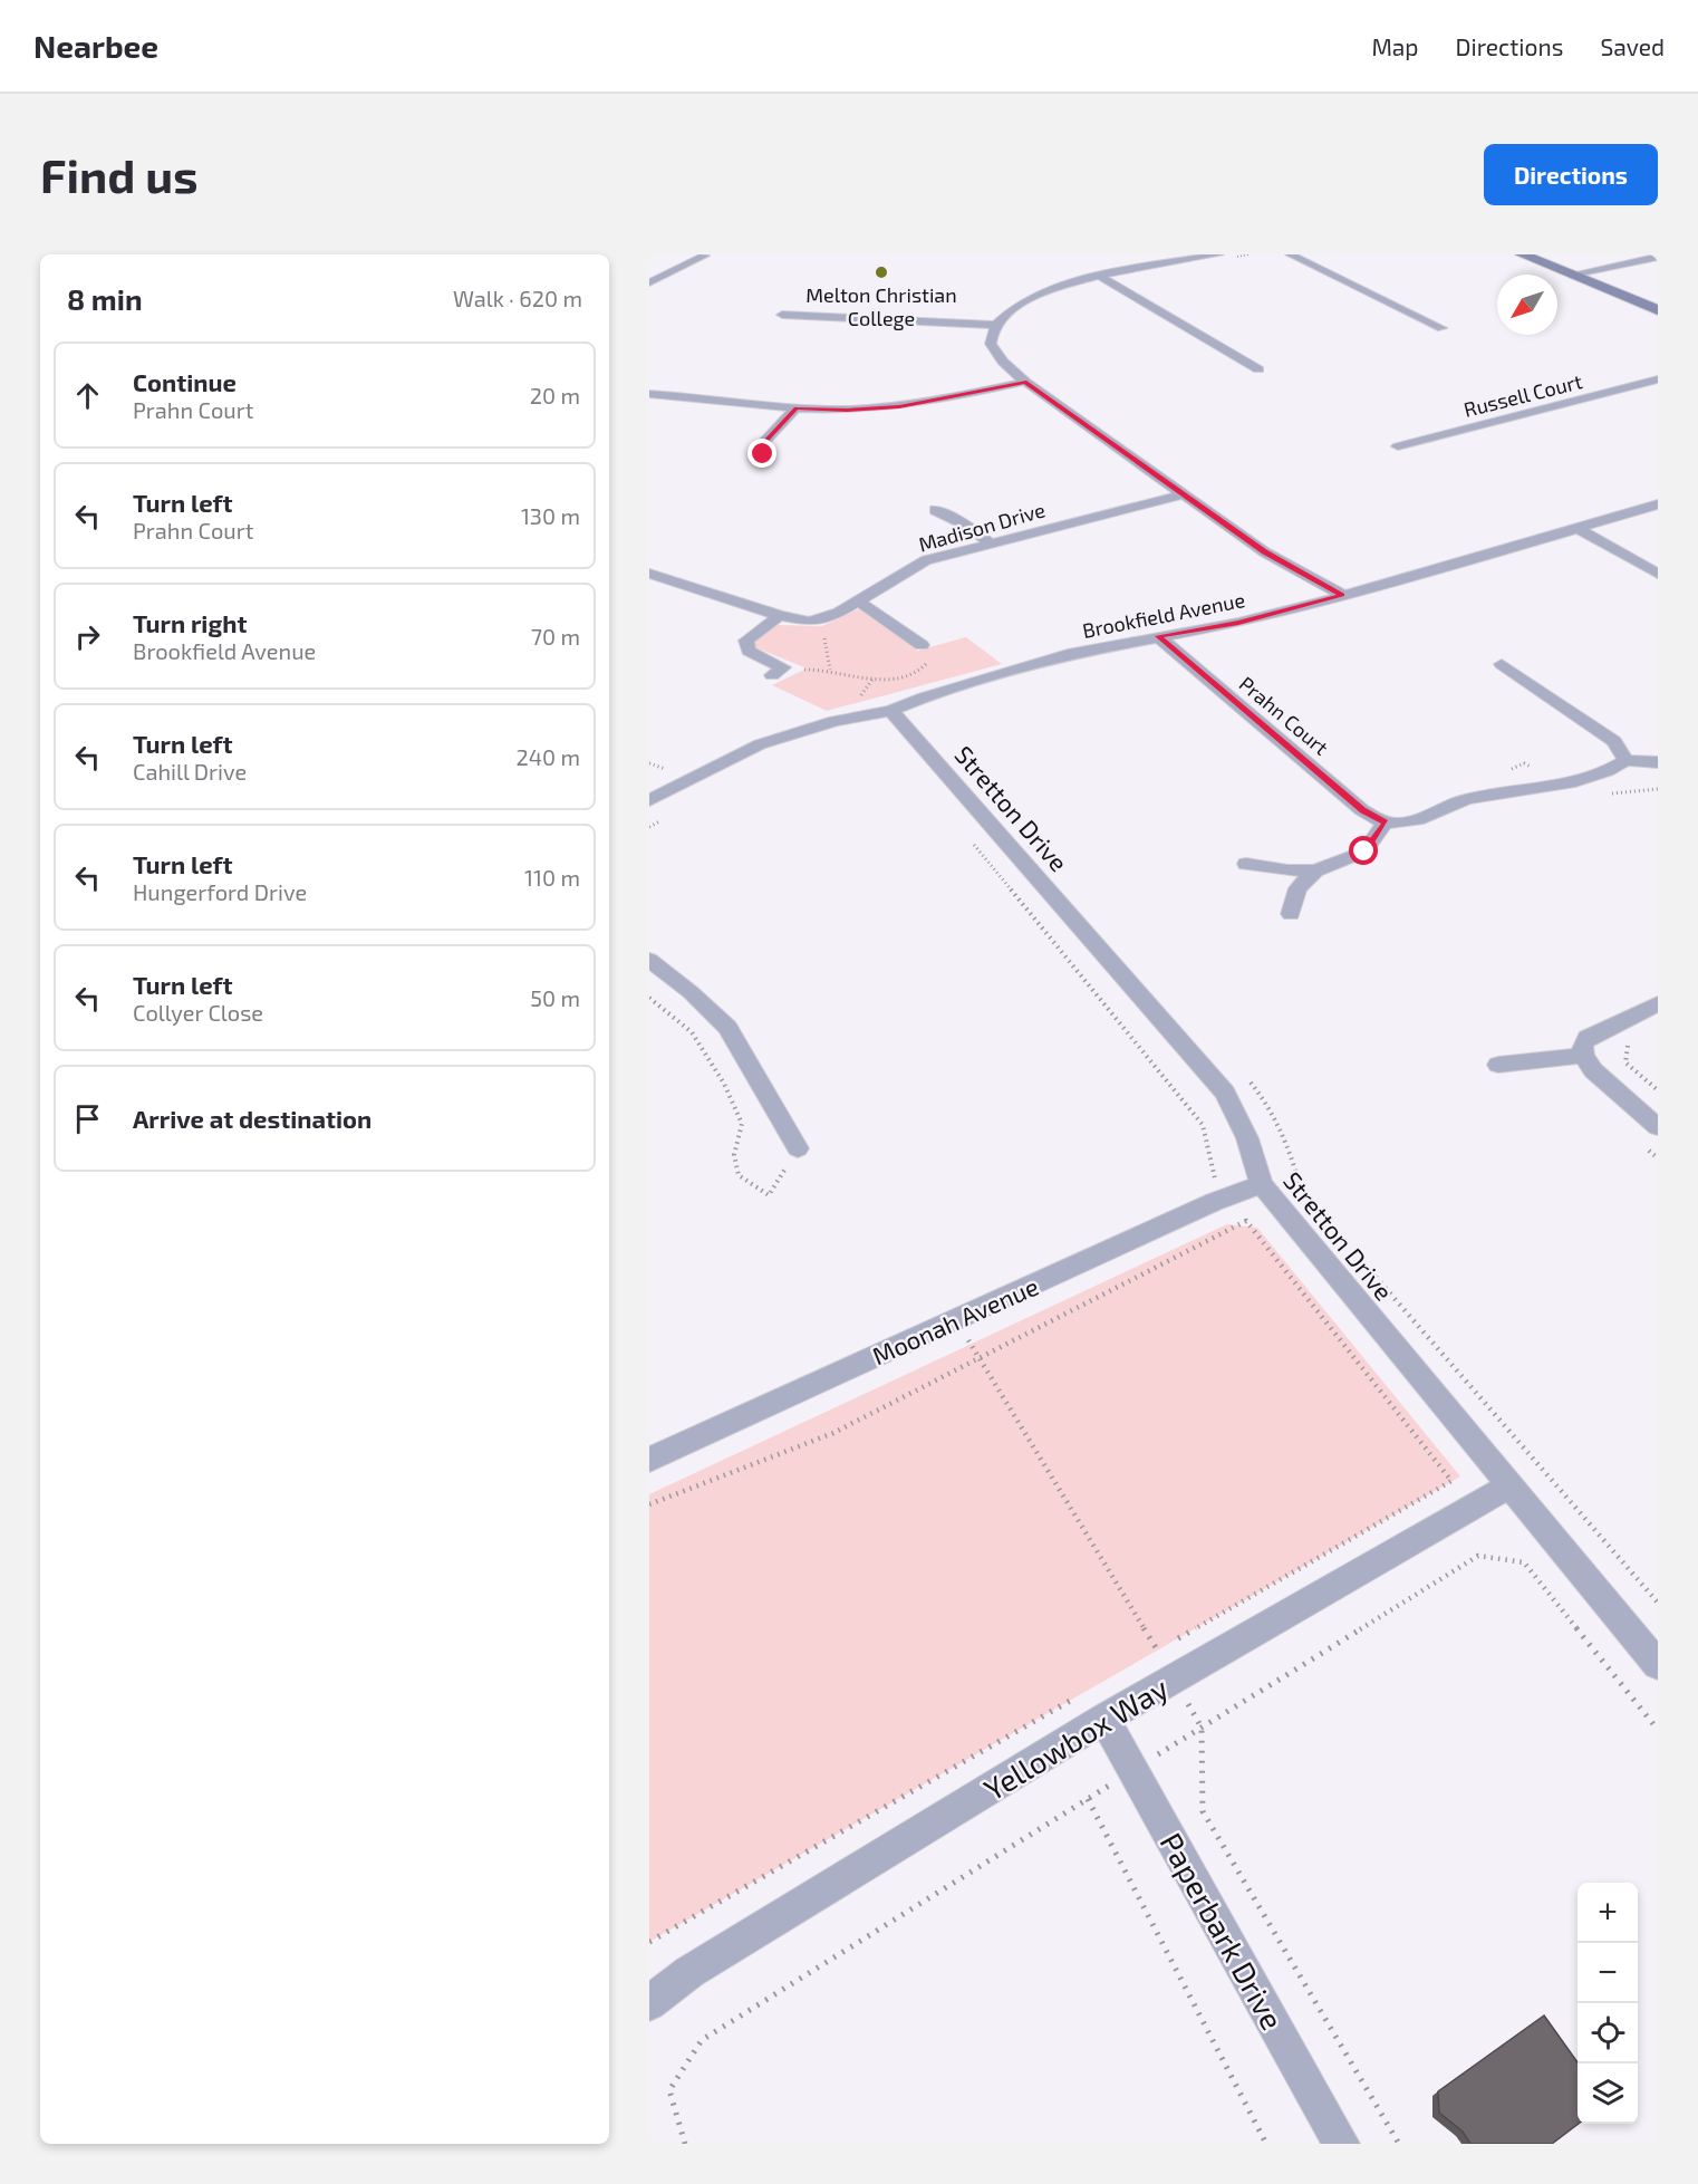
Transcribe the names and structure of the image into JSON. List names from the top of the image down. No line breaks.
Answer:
{"streets":{"street":["Russell Court","Madison Drive","Brookfield Avenue","Prahn Court","Stretton Drive","Moonah Avenue","Yellowbox Way","Paperbark Drive"]},"crossings":[["Brookfield Avenue","Prahn Court"],["Brookfield Avenue","Stretton Drive"],["Stretton Drive","Moonah Avenue"],["Stretton Drive","Yellowbox Way"],["Yellowbox Way","Paperbark Drive"]],"places":["Melton Christian College"],"north":"bottom left","page":{"header":"Nearbee","nav":["Map","Directions","Saved"],"buttons":"Directions","title":"Find us","heading":["8 min","Walk · 620 m"],"list":[["Continue","Prahn Court","20 m"],["Turn left","Prahn Court","130 m"],["Turn right","Brookfield Avenue","70 m"],["Turn left","Cahill Drive","240 m"],["Turn left","Hungerford Drive","110 m"],["Turn left","Collyer Close","50 m"],"Arrive at destination"],"map_buttons":["+","−"]}}
